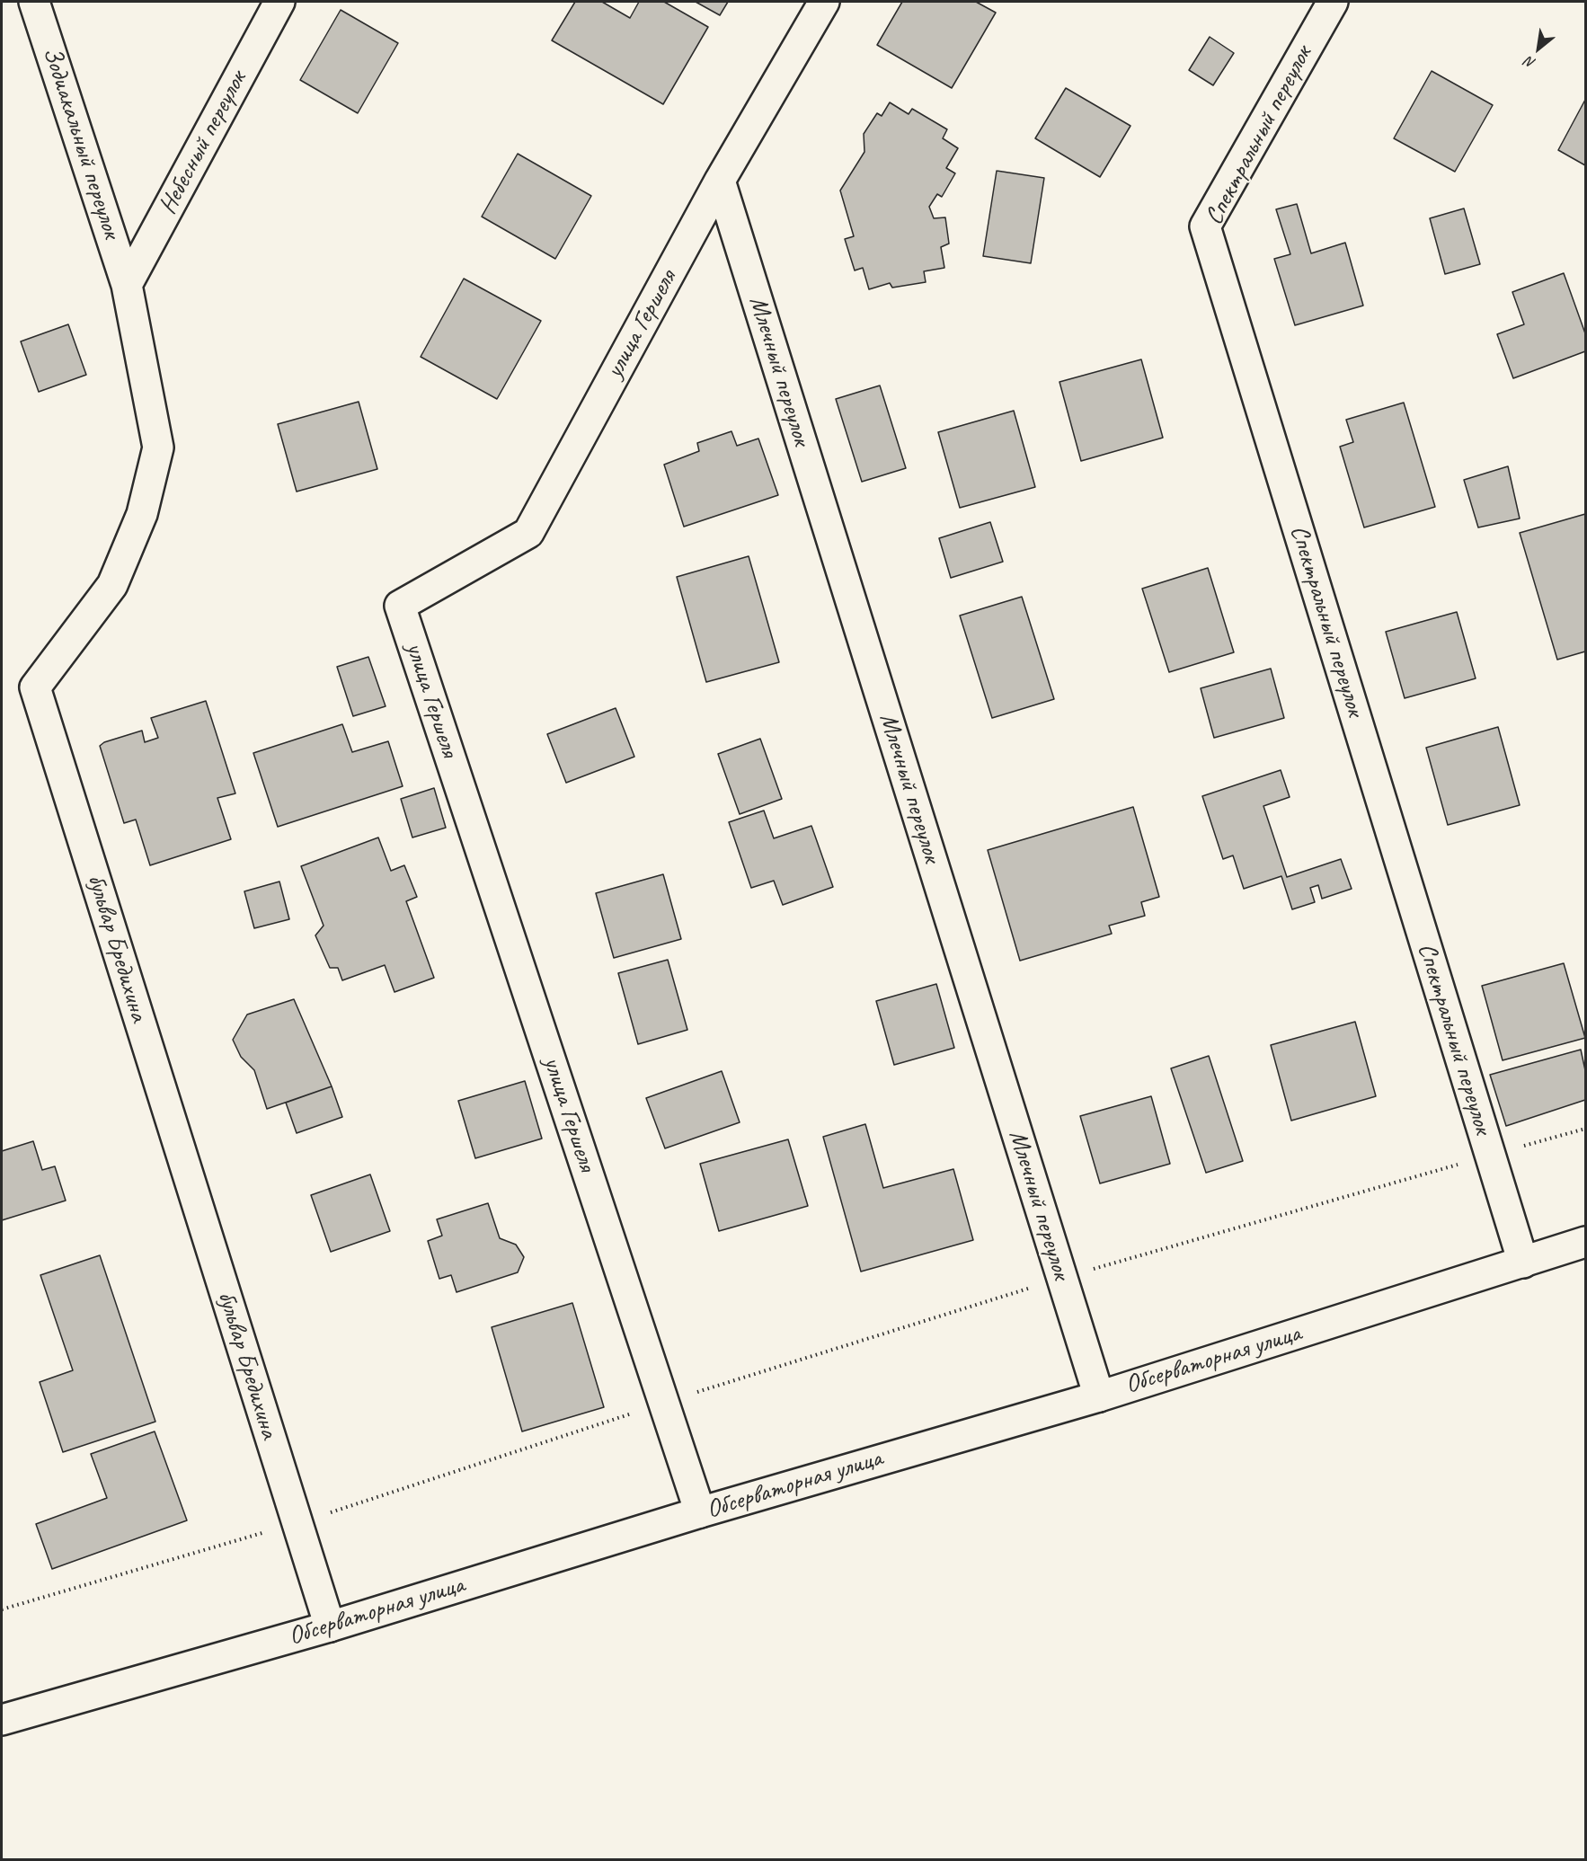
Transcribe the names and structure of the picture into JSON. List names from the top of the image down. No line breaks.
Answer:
{"streets":{"street":["Спектральный переулок","Зодиакальный переулок","Небесный переулок","улица Гершеля","Млечный переулок","бульвар Бредихина","Обсерваторная улица"]},"crossings":[["Спектральный переулок","Обсерваторная улица"],["Зодиакальный переулок","Небесный переулок"],["Зодиакальный переулок","бульвар Бредихина"],["Небесный переулок","бульвар Бредихина"],["улица Гершеля","Млечный переулок"],["улица Гершеля","Обсерваторная улица"],["Млечный переулок","Обсерваторная улица"],["бульвар Бредихина","Обсерваторная улица"]],"north":"bottom left"}
